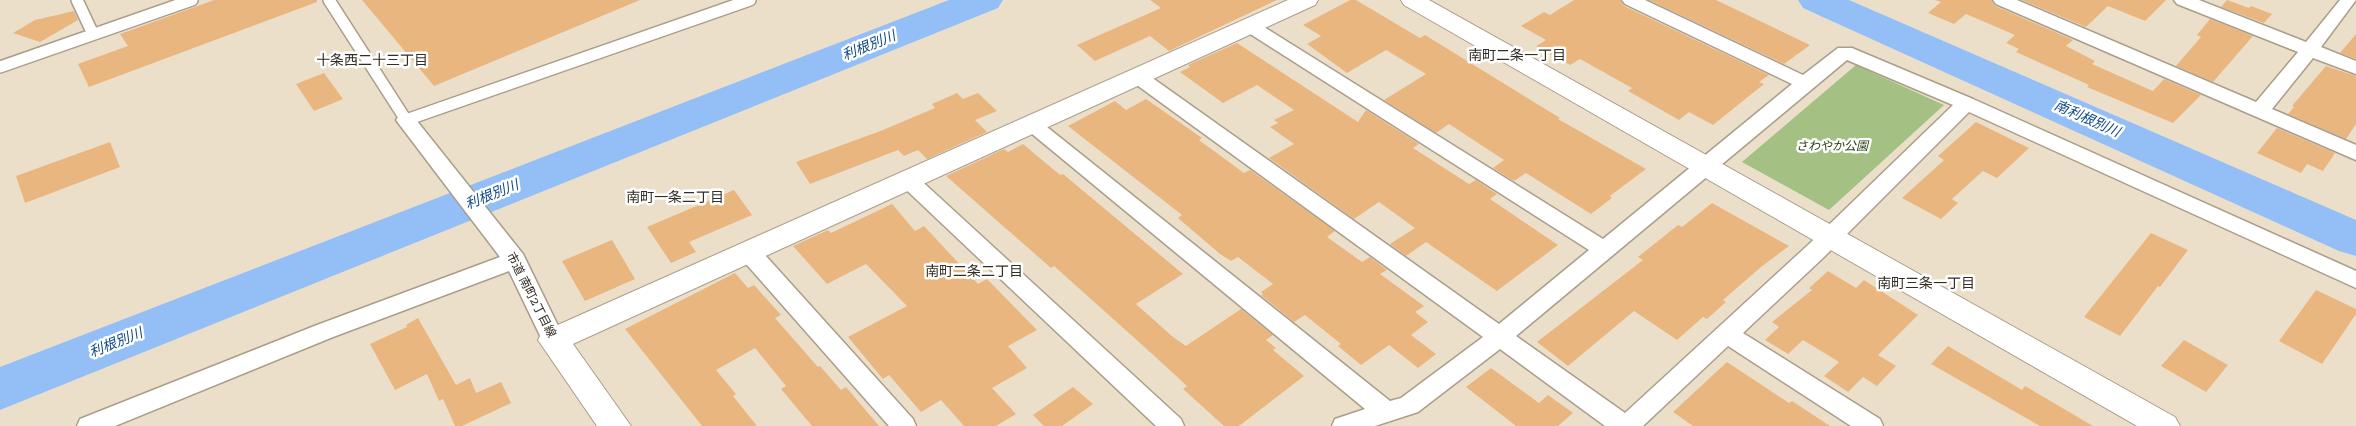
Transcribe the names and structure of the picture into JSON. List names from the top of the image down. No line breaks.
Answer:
{"streets":{"street":["市道 南町2丁目線"]},"districts":["南町二条一丁目","十条西二十三丁目","南町一条二丁目","南町二条二丁目","南町三条一丁目"],"water":["利根別川","南利根別川"],"parks":["さわやか公園"]}
